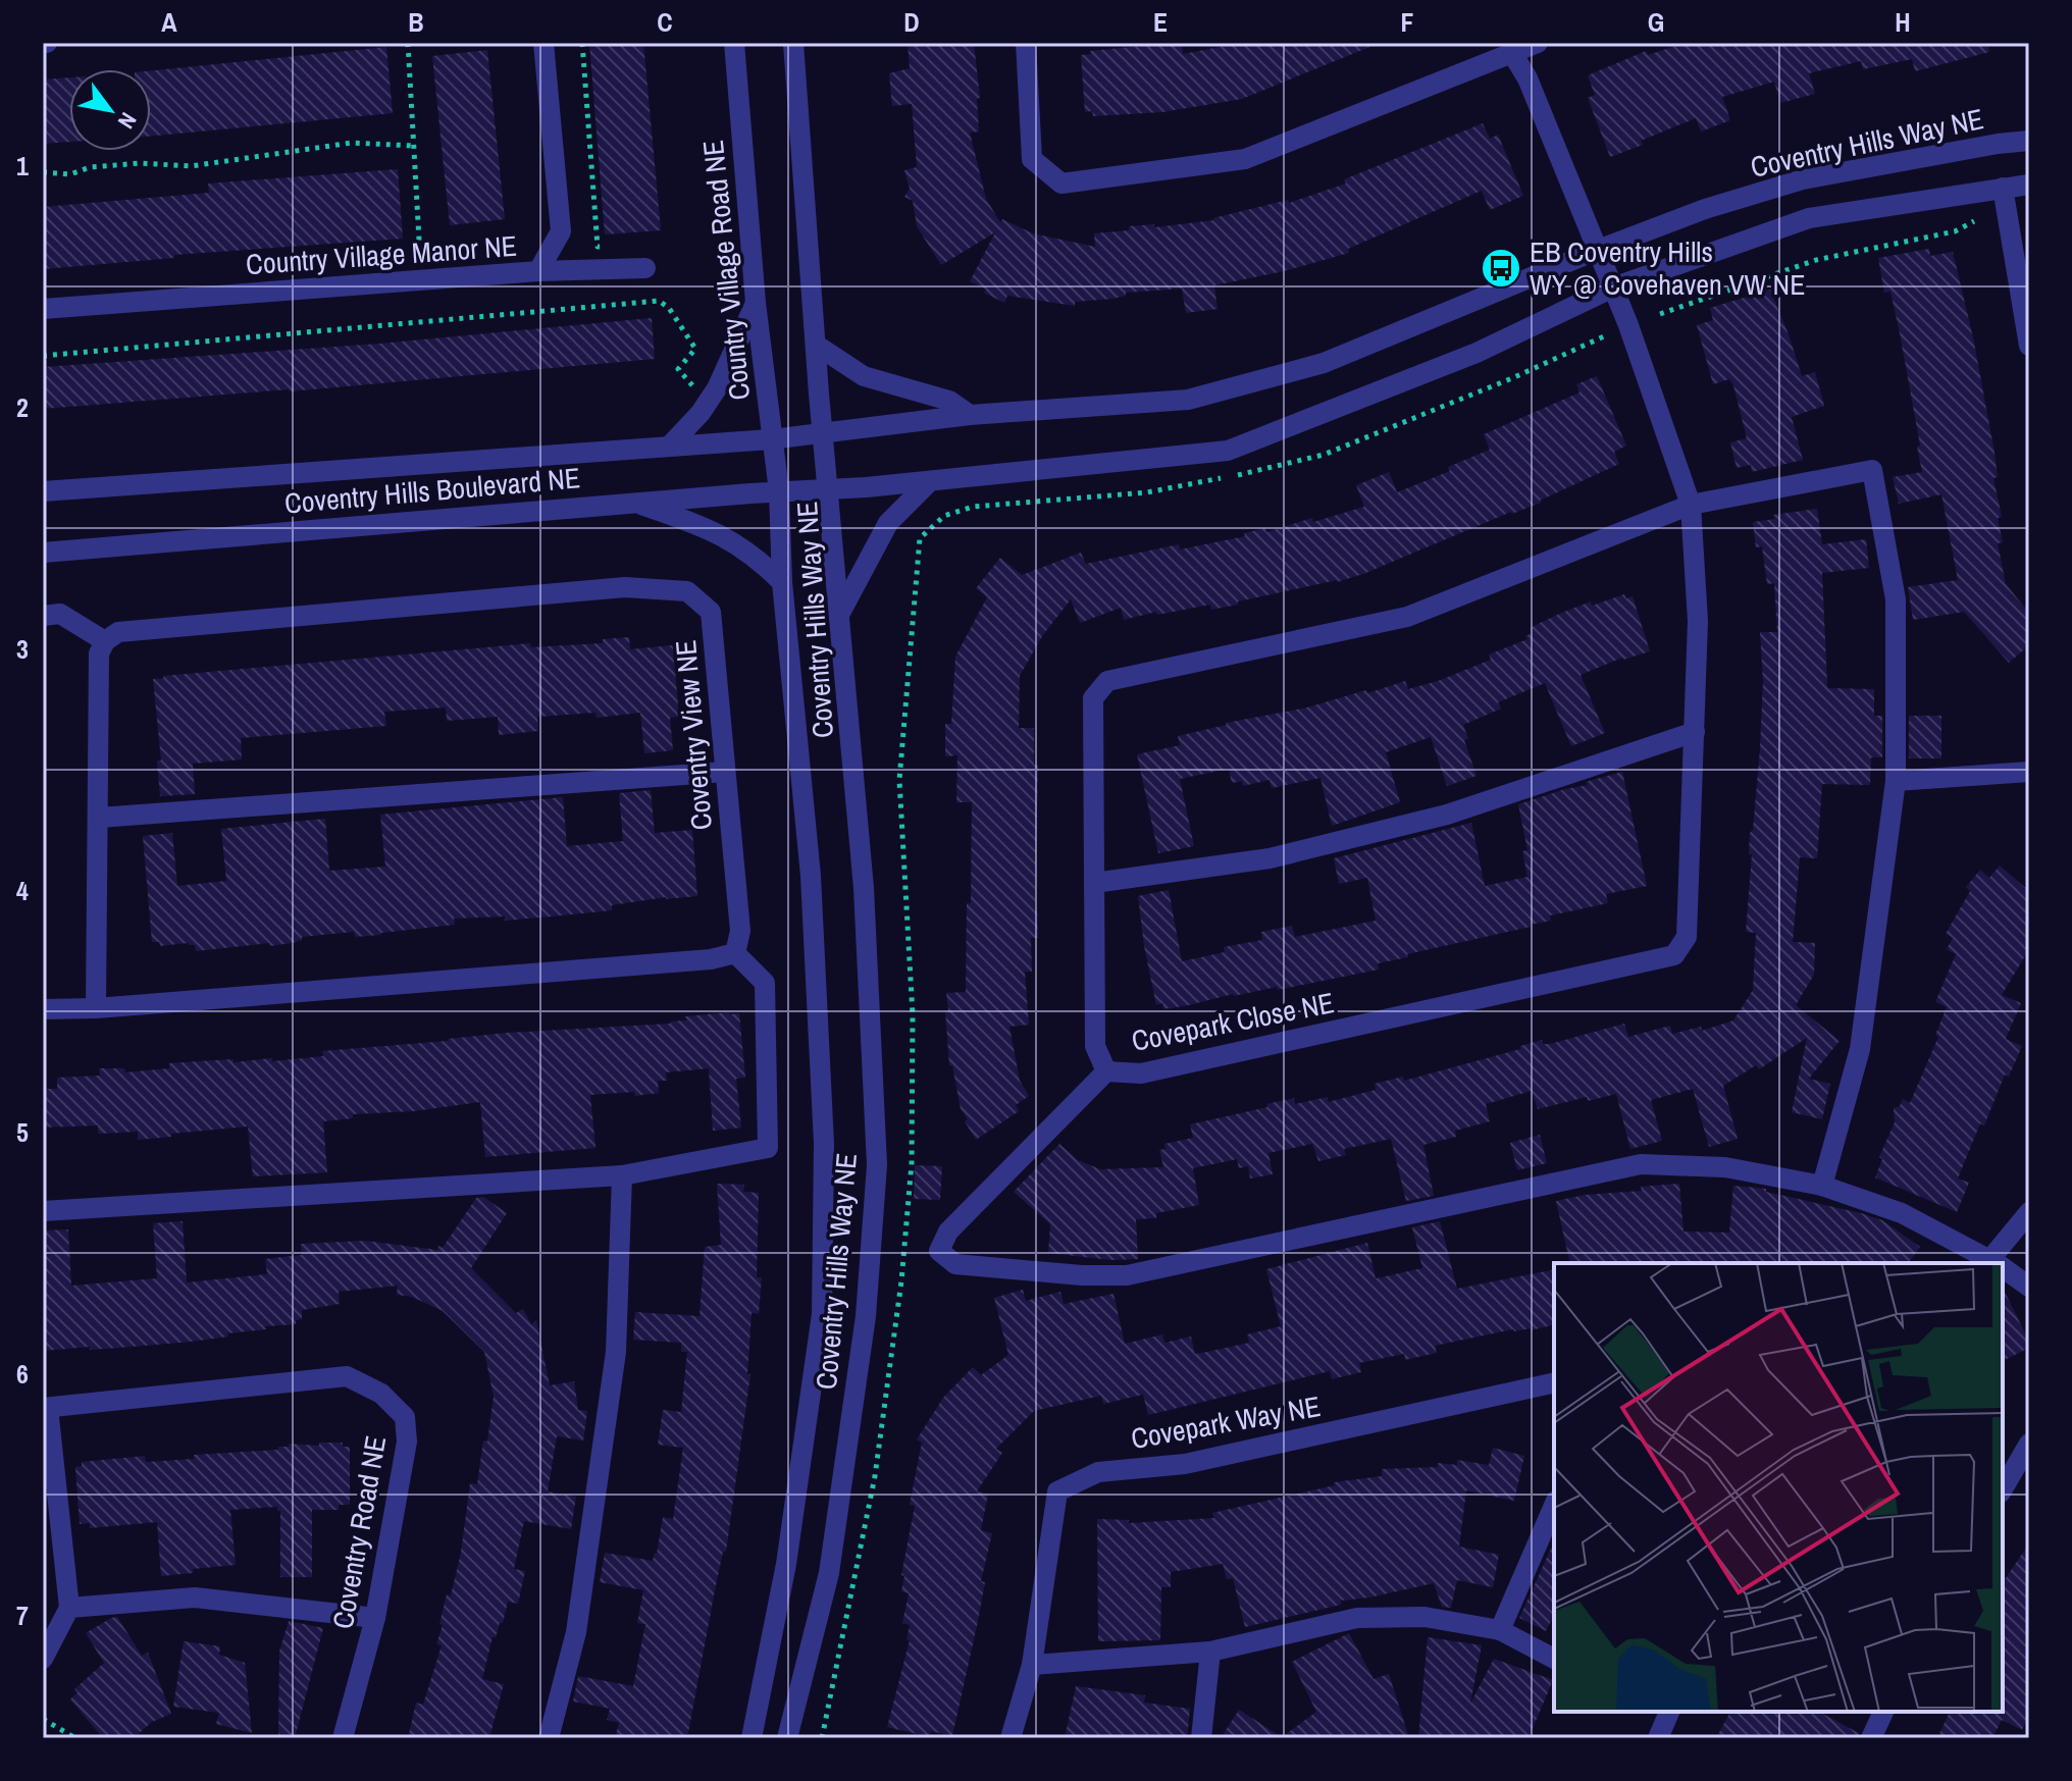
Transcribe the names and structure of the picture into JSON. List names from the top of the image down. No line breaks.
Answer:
{"streets":{"street":["Coventry Hills Way NE","Country Village Manor NE","Country Village Road NE","Coventry Hills Boulevard NE","Coventry View NE","Covepark Close NE","Covepark Way NE","Coventry Road NE"]},"crossings":[["Coventry Hills Way NE","Country Village Road NE"],["Coventry Hills Way NE","Coventry Hills Boulevard NE"],["Coventry Hills Way NE","Covepark Close NE"],["Country Village Road NE","Coventry Hills Boulevard NE"]],"places":{"bus stop":["EB Coventry Hills WY @ Covehaven VW NE"]},"north":"bottom right","grid":{"columns":["A","B","C","D","E","F","G","H"],"rows":["1","2","3","4","5","6","7"]}}
